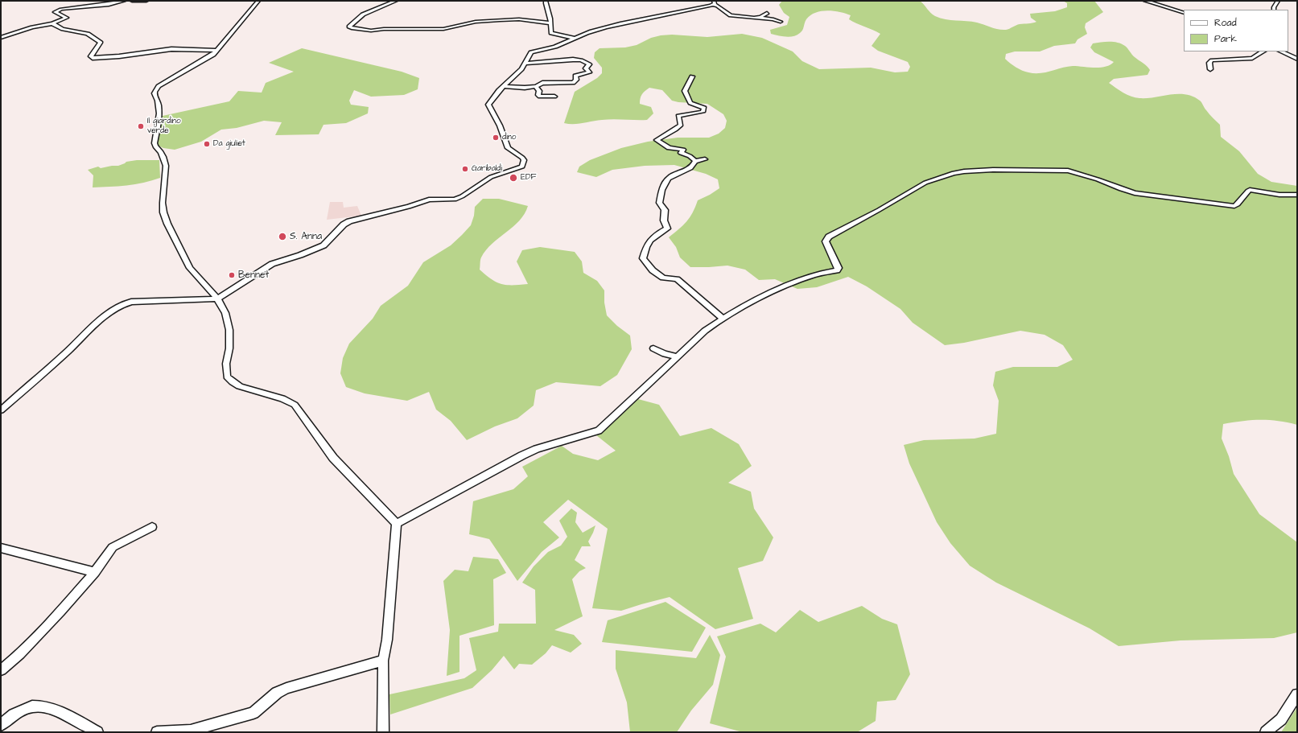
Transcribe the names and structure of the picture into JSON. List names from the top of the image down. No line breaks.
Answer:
{"places":["Il giardino verde","dino","Da giuliet","Garibaldi","EDF","S. Anna","Bennet"],"legend":["Road","Park"]}
